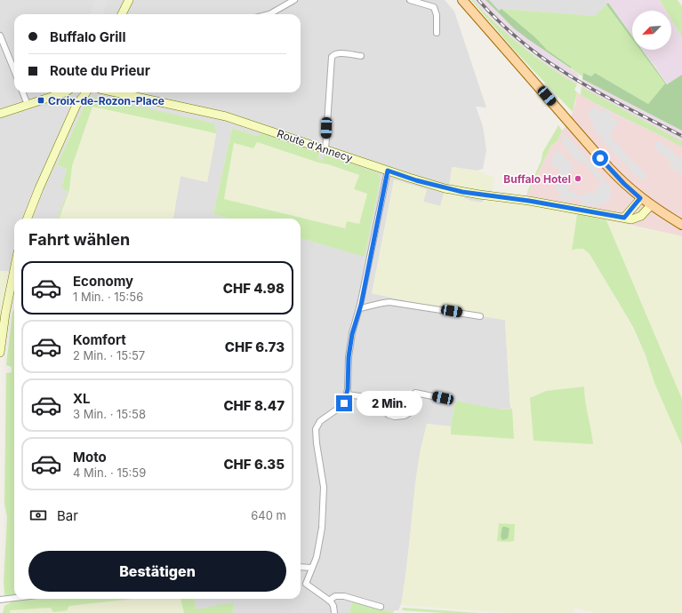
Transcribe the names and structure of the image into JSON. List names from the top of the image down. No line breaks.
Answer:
{"streets":{"street":["Route d'Annecy"]},"places":{"transit":["Croix-de-Rozon-Place"],"other":["Buffalo Hotel"]},"north":"bottom left","page":{"banner":["Buffalo Grill","Route du Prieur"],"heading":"Fahrt wählen","list":[{"name":"Economy","note":"1 Min. · 15:56","value":"CHF 4.98"},{"name":"Komfort","note":"2 Min. · 15:57","value":"CHF 6.73"},{"name":"XL","note":"3 Min. · 15:58","value":"CHF 8.47"},{"name":"Moto","note":"4 Min. · 15:59","value":"CHF 6.35"}],"bubble":"2 Min.","pay":["Bar","640 m"],"buttons":"Bestätigen"}}
